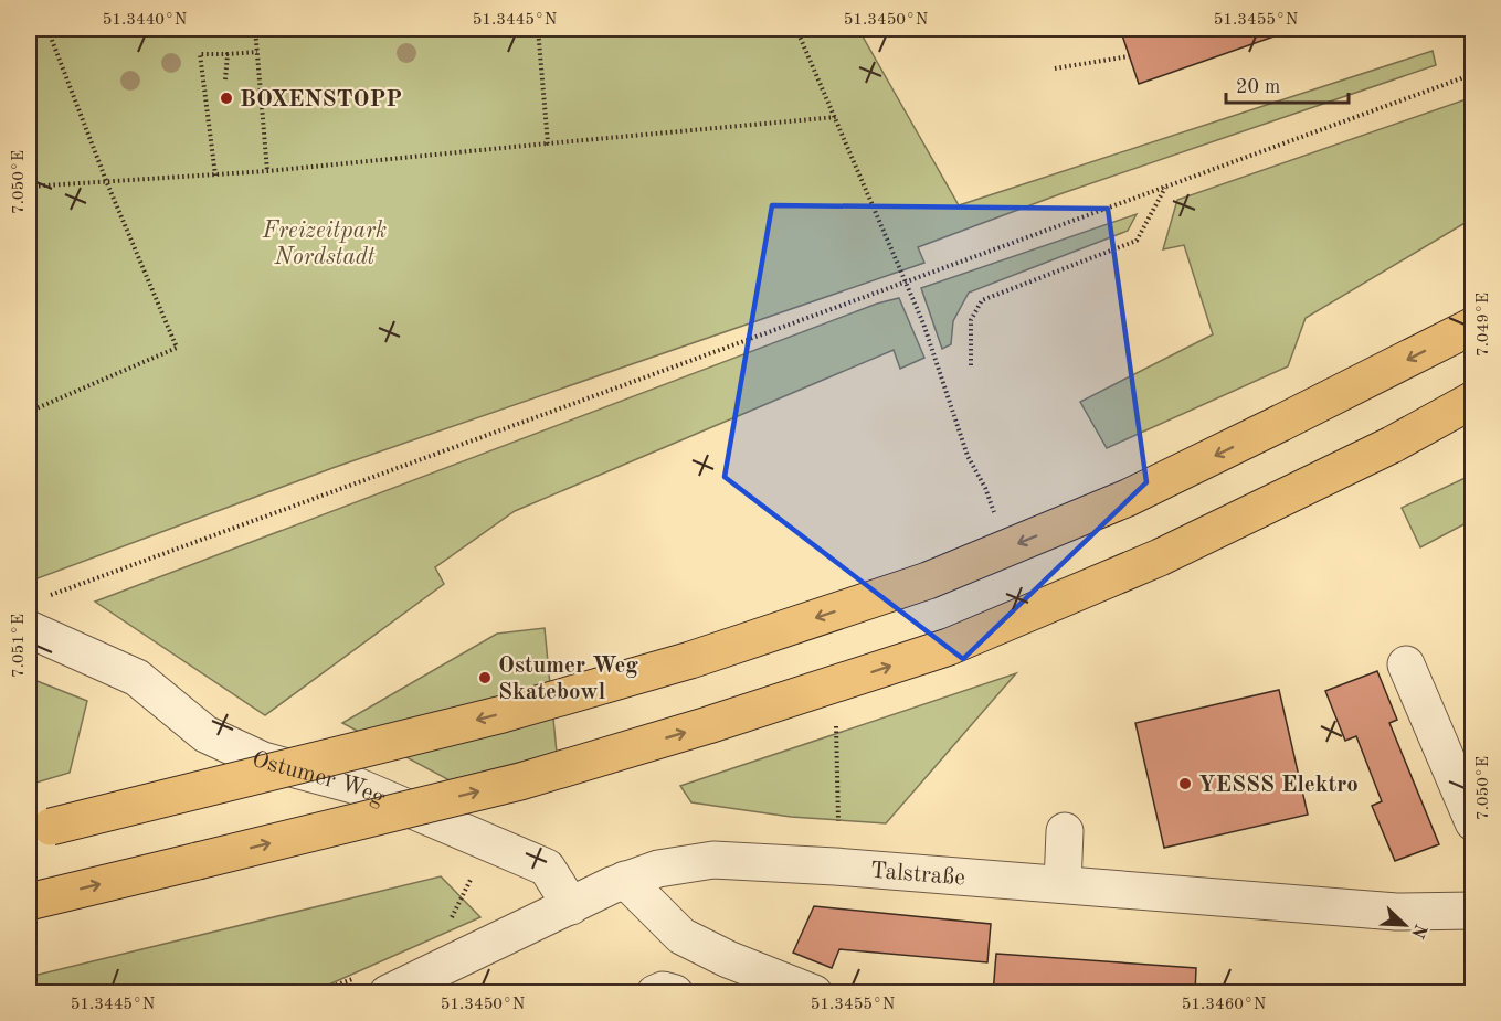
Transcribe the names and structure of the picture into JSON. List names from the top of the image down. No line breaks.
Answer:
{"streets":{"street":["Ostumer Weg","Talstraße"]},"crossings":[["Ostumer Weg","Talstraße"]],"parks":["Freizeitpark Nordstadt"],"places":["BOXENSTOPP","Ostumer Weg Skatebowl","YESSS Elektro"],"scale_bar":"20 m","north":"bottom right","coordinates":["51.3440°N","51.3445°N","51.3450°N","51.3455°N","7.050°E","7.049°E","7.051°E","51.3460°N"]}
